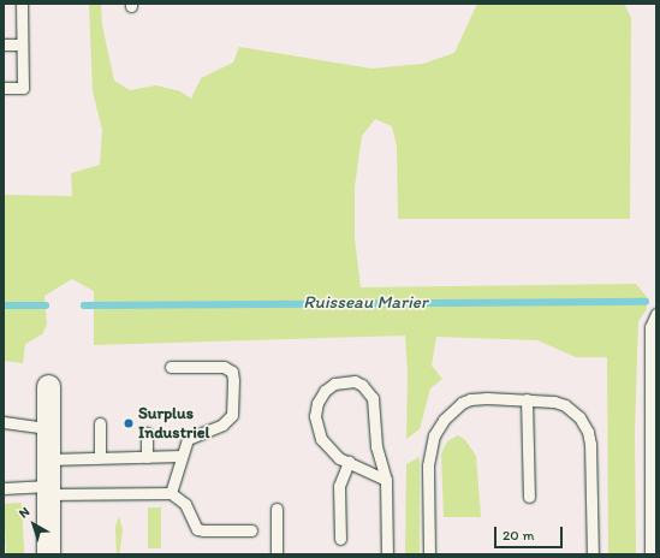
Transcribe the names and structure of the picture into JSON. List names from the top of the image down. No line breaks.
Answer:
{"water":["Ruisseau Marier"],"places":["Surplus Industriel"],"scale_bar":"20 m","north":"top left"}
